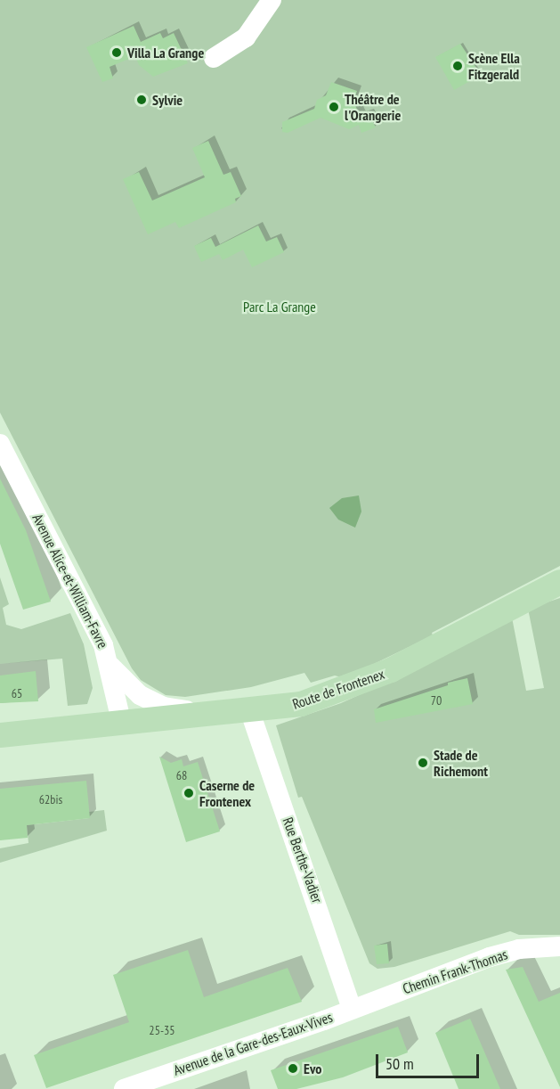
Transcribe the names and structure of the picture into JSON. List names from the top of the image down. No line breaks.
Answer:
{"streets":{"main road":["Route de Frontenex"],"street":["Avenue Alice-et-William-Favre","Rue Berthe-Vadier","Chemin Frank-Thomas","Avenue de la Gare-des-Eaux-Vives"]},"crossings":[["Avenue Alice-et-William-Favre","Route de Frontenex"],["Route de Frontenex","Rue Berthe-Vadier"],["Rue Berthe-Vadier","Chemin Frank-Thomas"],["Rue Berthe-Vadier","Avenue de la Gare-des-Eaux-Vives"],["Chemin Frank-Thomas","Avenue de la Gare-des-Eaux-Vives"]],"parks":["Parc La Grange"],"places":["Villa La Grange","Scène Ella Fitzgerald","Sylvie","Théâtre de l'Orangerie","Stade de Richemont","Caserne de Frontenex","Evo"],"house_numbers":["65","70","68","62bis","25-35"],"scale_bar":"50 m"}
